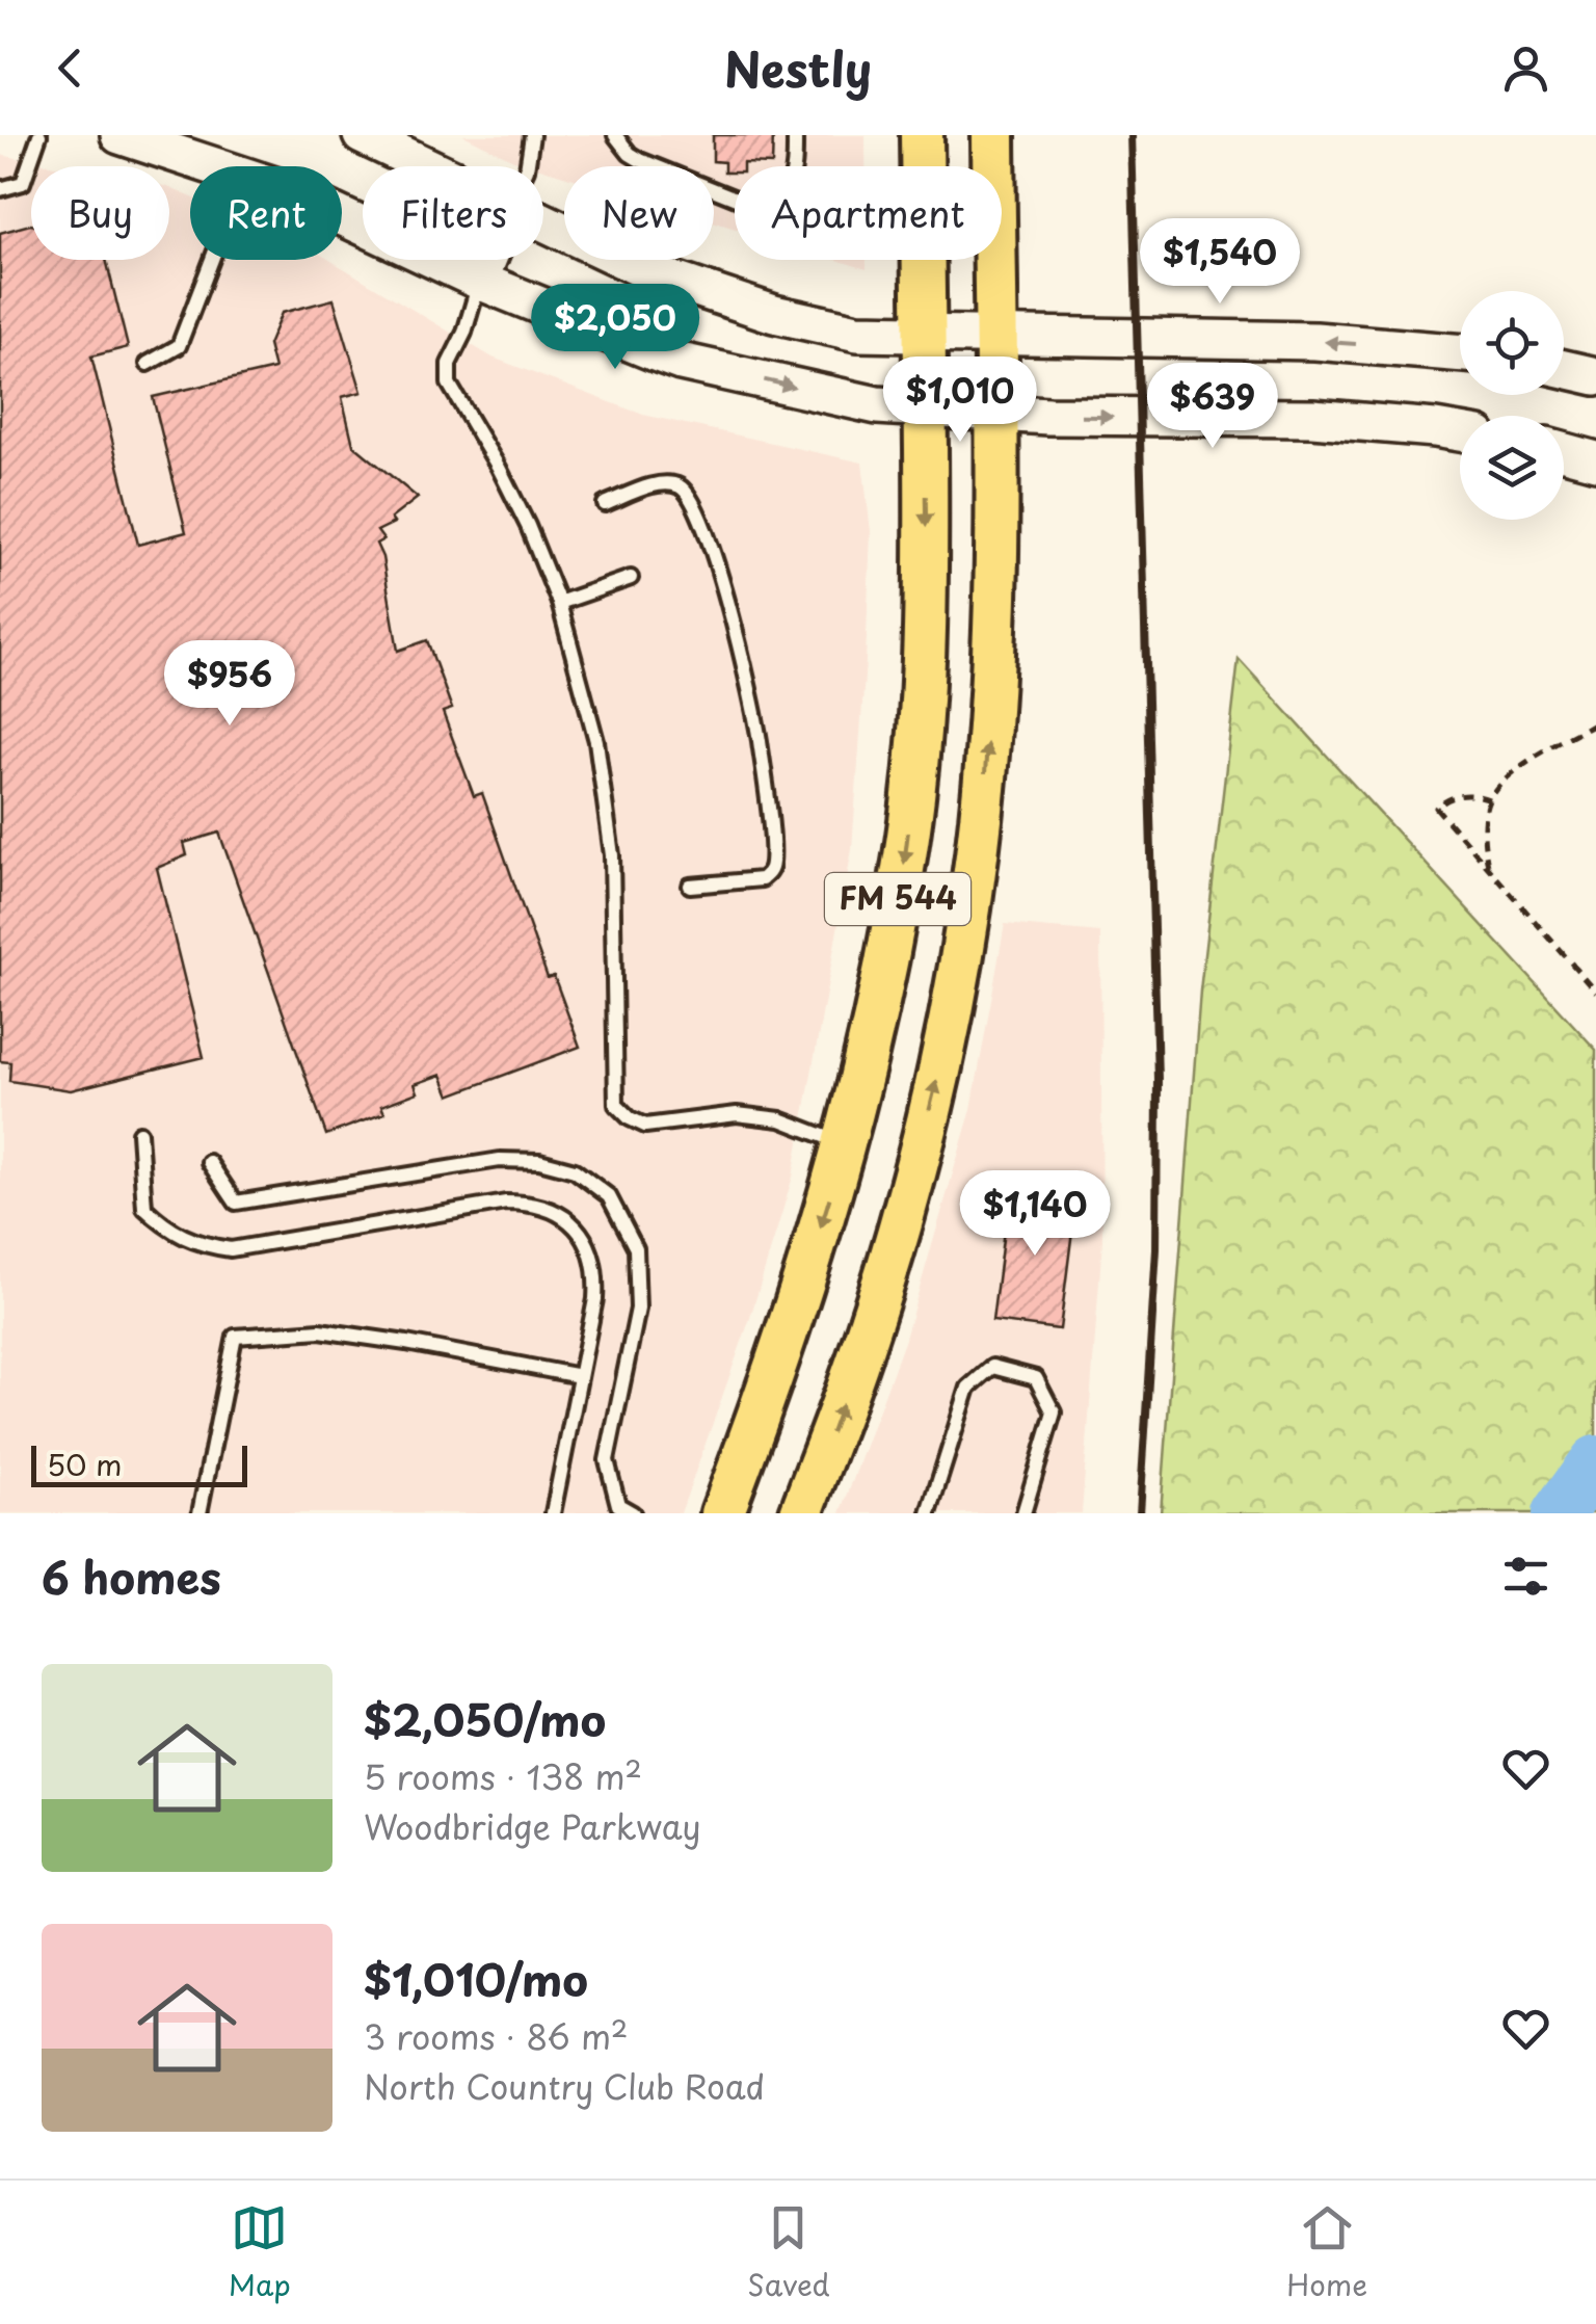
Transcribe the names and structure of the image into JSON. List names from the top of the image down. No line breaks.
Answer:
{"streets":{"main road":["FM 544"]},"scale_bar":"50 m","page":{"header":"Nestly","chip":["Buy","Rent","Filters","New","Apartment"],"price":["$1,540","$2,050","$1,010","$639","$956","$1,140"],"scale":"50 m","heading":"6 homes","list":[{"name":"$2,050/mo","note":"5 rooms · 138 m² · Woodbridge Parkway"},{"name":"$1,010/mo","note":"3 rooms · 86 m² · North Country Club Road"}],"tabs":["Map","Saved","Home"]}}
